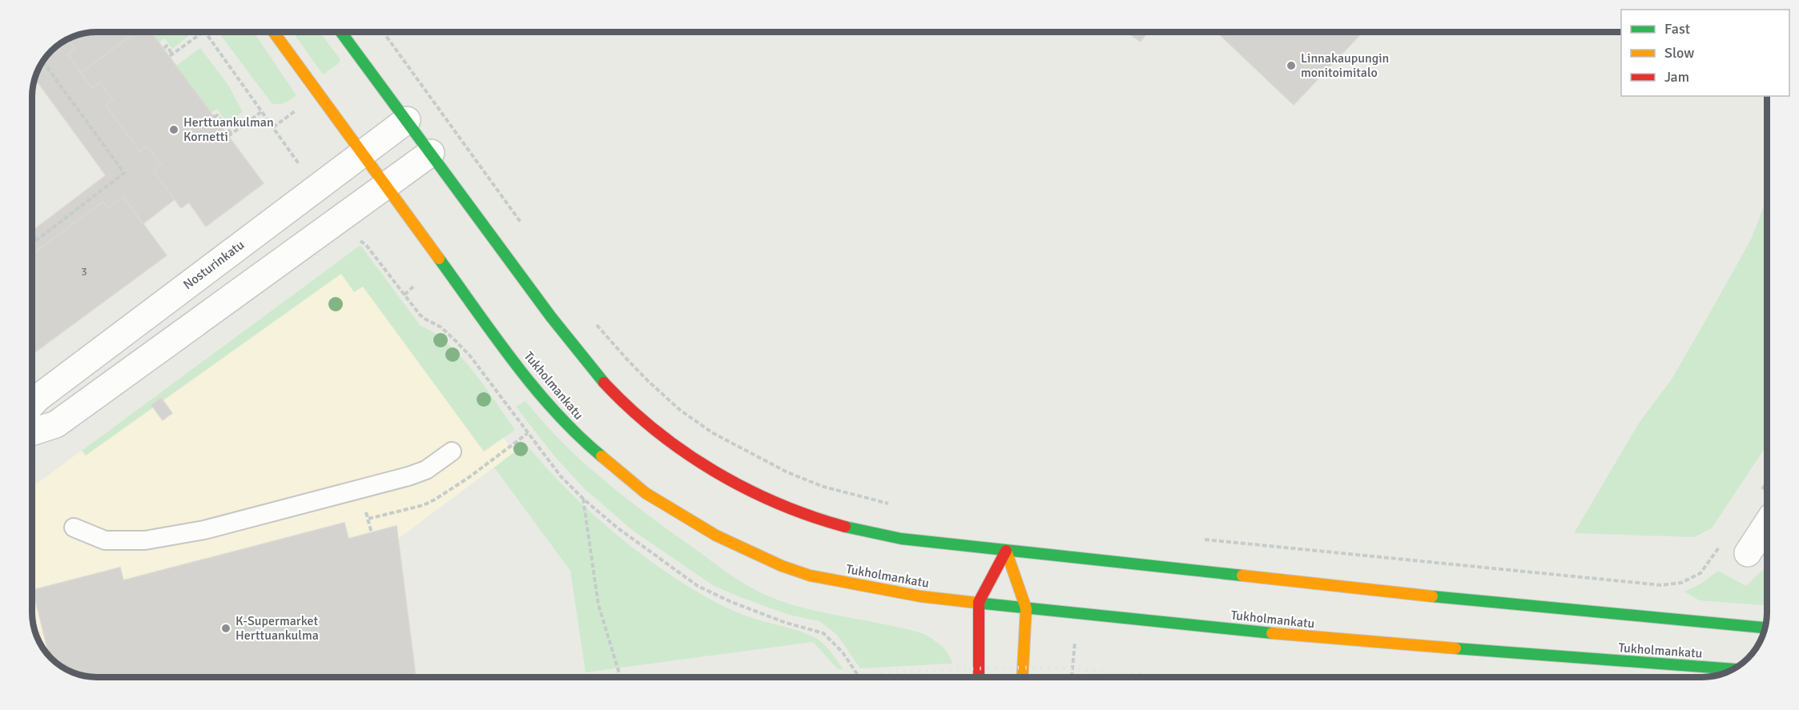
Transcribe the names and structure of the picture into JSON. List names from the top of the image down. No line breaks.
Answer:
{"streets":{"main road":["Tukholmankatu"],"street":["Nosturinkatu"]},"crossings":[["Nosturinkatu","Tukholmankatu"]],"places":["Linnakaupungin monitoimitalo","Herttuankulman Kornetti","K-Supermarket Herttuankulma"],"house_numbers":["3"],"legend":["Fast","Slow","Jam"]}
